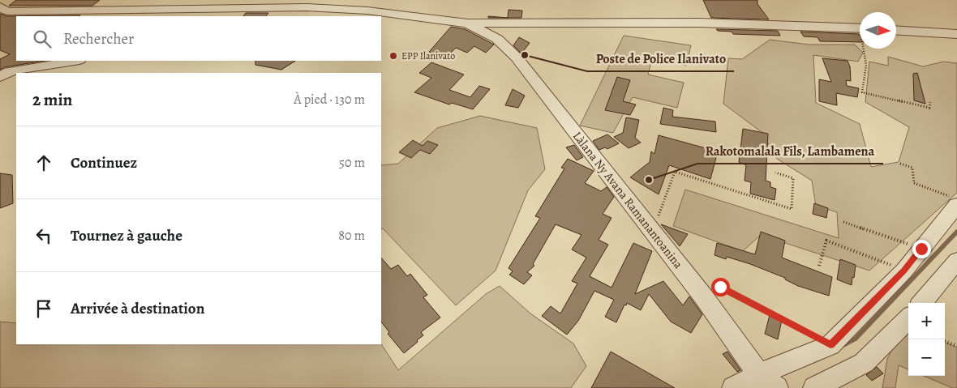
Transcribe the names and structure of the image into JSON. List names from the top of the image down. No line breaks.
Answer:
{"streets":{"street":["Làlana Ny Avana Ramanantoanina"]},"places":["Poste de Police Ilanivato","EPP Ilanivato","Rakotomalala Fils, Lambamena"],"north":"right","page":{"search":"Rechercher","heading":["2 min","À pied · 130 m"],"list":[["Continuez","50 m"],["Tournez à gauche","80 m"],"Arrivée à destination"],"map_buttons":["+","−"]}}
